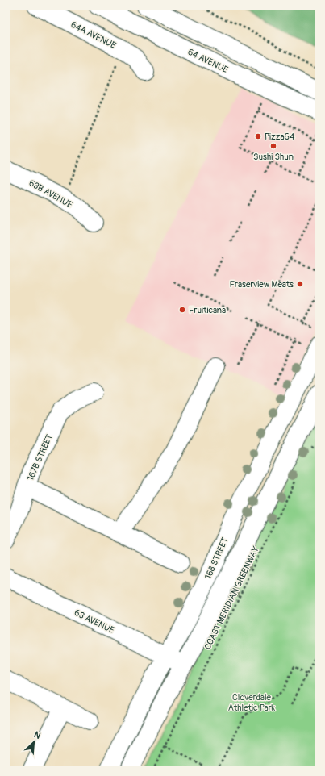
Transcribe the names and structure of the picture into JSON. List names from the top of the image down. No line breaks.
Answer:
{"streets":{"main road":["64A AVENUE","64 AVENUE","63B AVENUE","167B STREET","168 STREET","63 AVENUE"],"path":["COAST MERIDIAN GREENWAY"]},"crossings":[["168 STREET","63 AVENUE"]],"parks":["Cloverdale Athletic Park"],"places":["Pizza64","Sushi Shun","Fraserview Meats","Fruiticana"],"north":"top right"}
